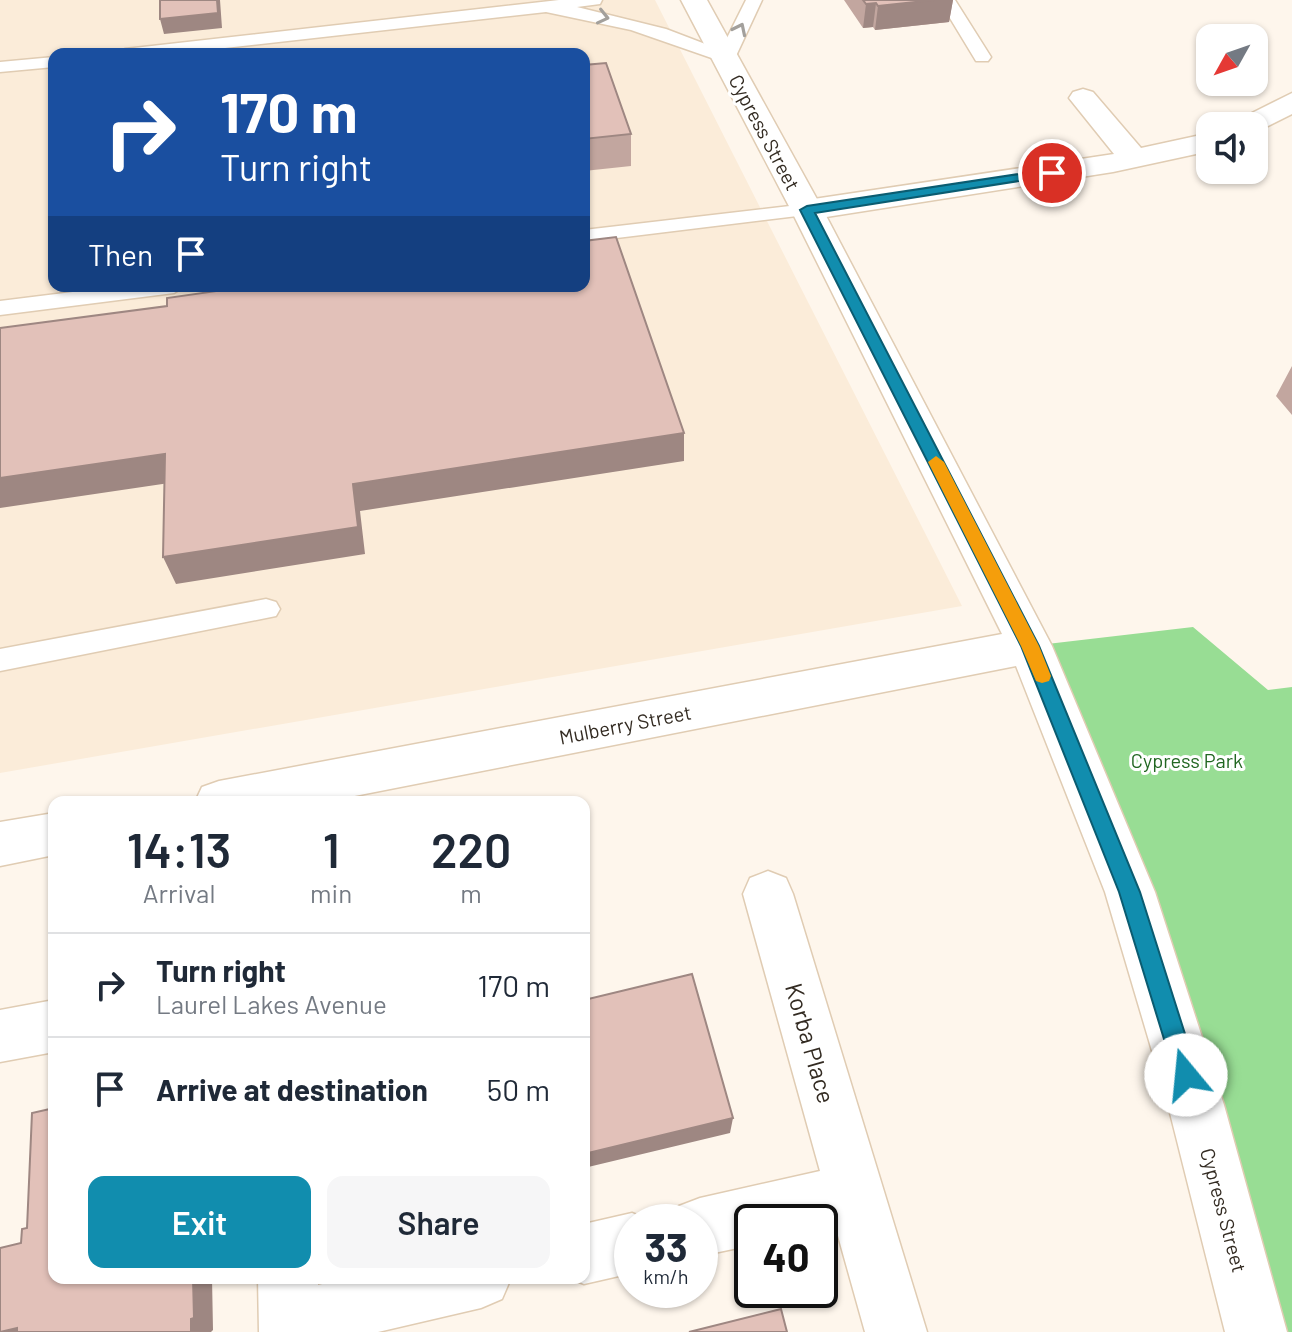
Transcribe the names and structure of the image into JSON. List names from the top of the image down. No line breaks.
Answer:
{"streets":{"street":["Cypress Street","Mulberry Street","Korba Place"]},"crossings":[["Cypress Street","Mulberry Street"]],"parks":["Cypress Park"],"north":"bottom left","page":{"turn":["170 m","Turn right"],"then":"Then","eta":["14:13","Arrival","1","min","220","m"],"list":[{"name":"Turn right","note":"Laurel Lakes Avenue","value":"170 m"},{"name":"Arrive at destination","value":"50 m"}],"buttons":["Exit","Share"],"speed":"33 km/h","limit":"40"}}
